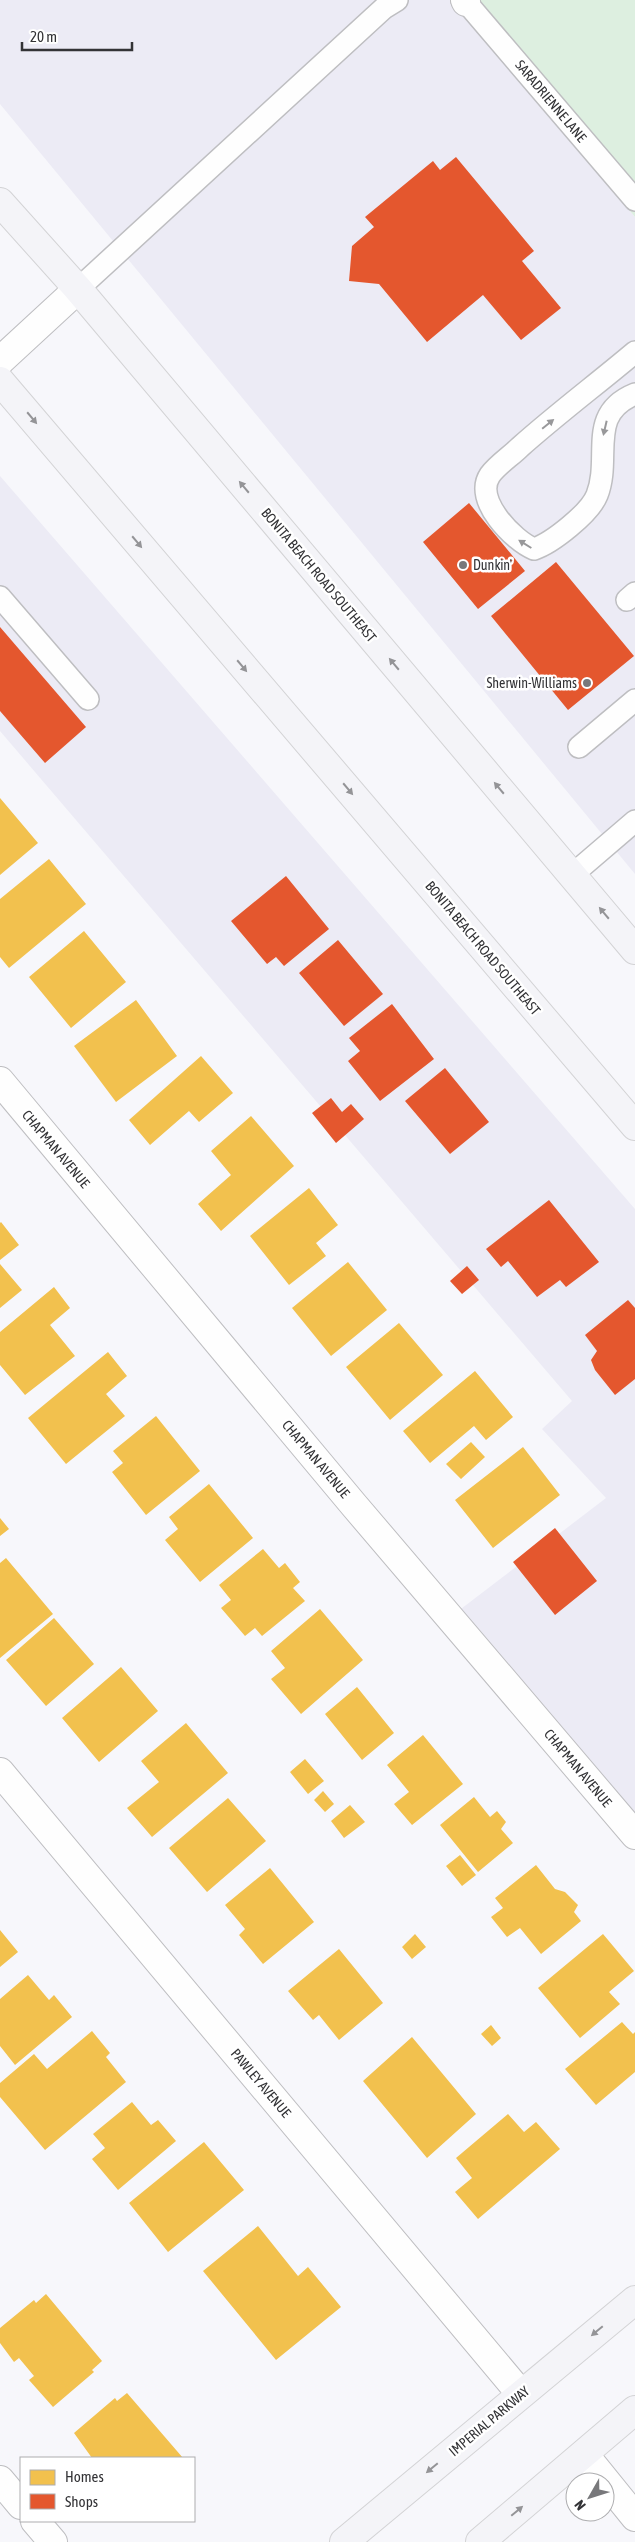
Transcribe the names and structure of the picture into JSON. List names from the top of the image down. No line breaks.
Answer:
{"streets":{"main road":["BONITA BEACH ROAD SOUTHEAST","IMPERIAL PARKWAY"],"street":["CHAPMAN AVENUE","PAWLEY AVENUE"],"lane":["SARADRIENNE LANE"]},"crossings":[["PAWLEY AVENUE","IMPERIAL PARKWAY"]],"places":["Dunkin'","Sherwin-Williams"],"legend":["Homes","Shops"],"scale_bar":"20 m","north":"bottom left"}
